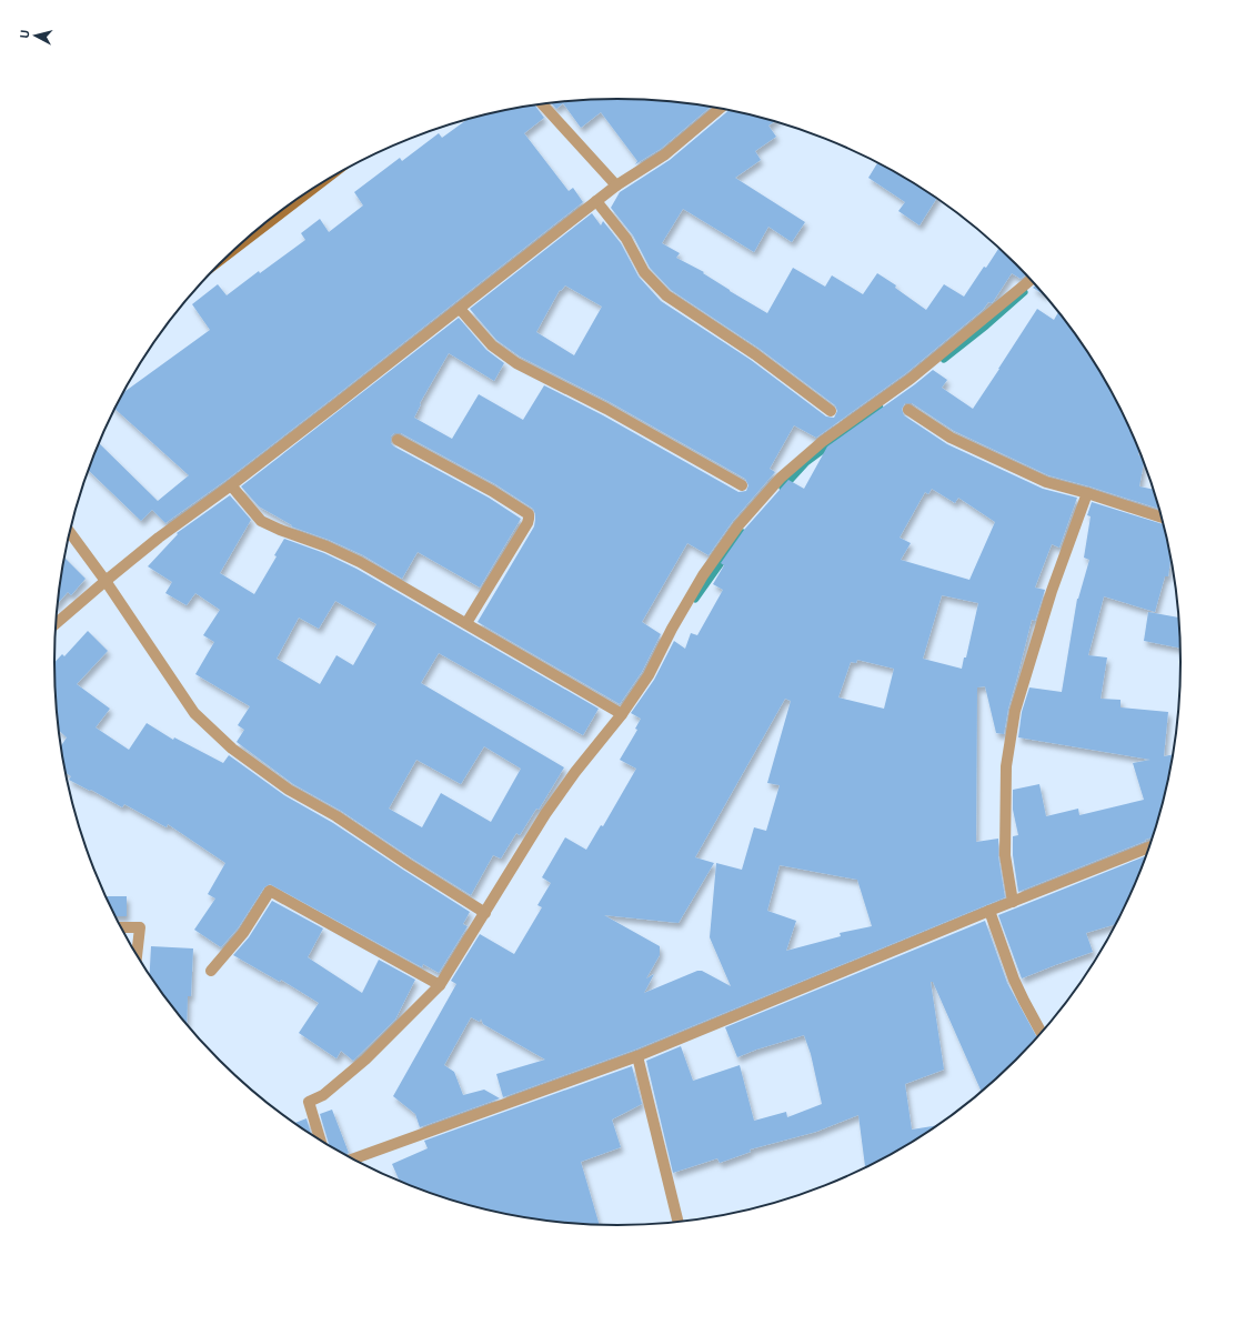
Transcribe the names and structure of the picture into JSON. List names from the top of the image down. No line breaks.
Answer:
{"north":"left"}
